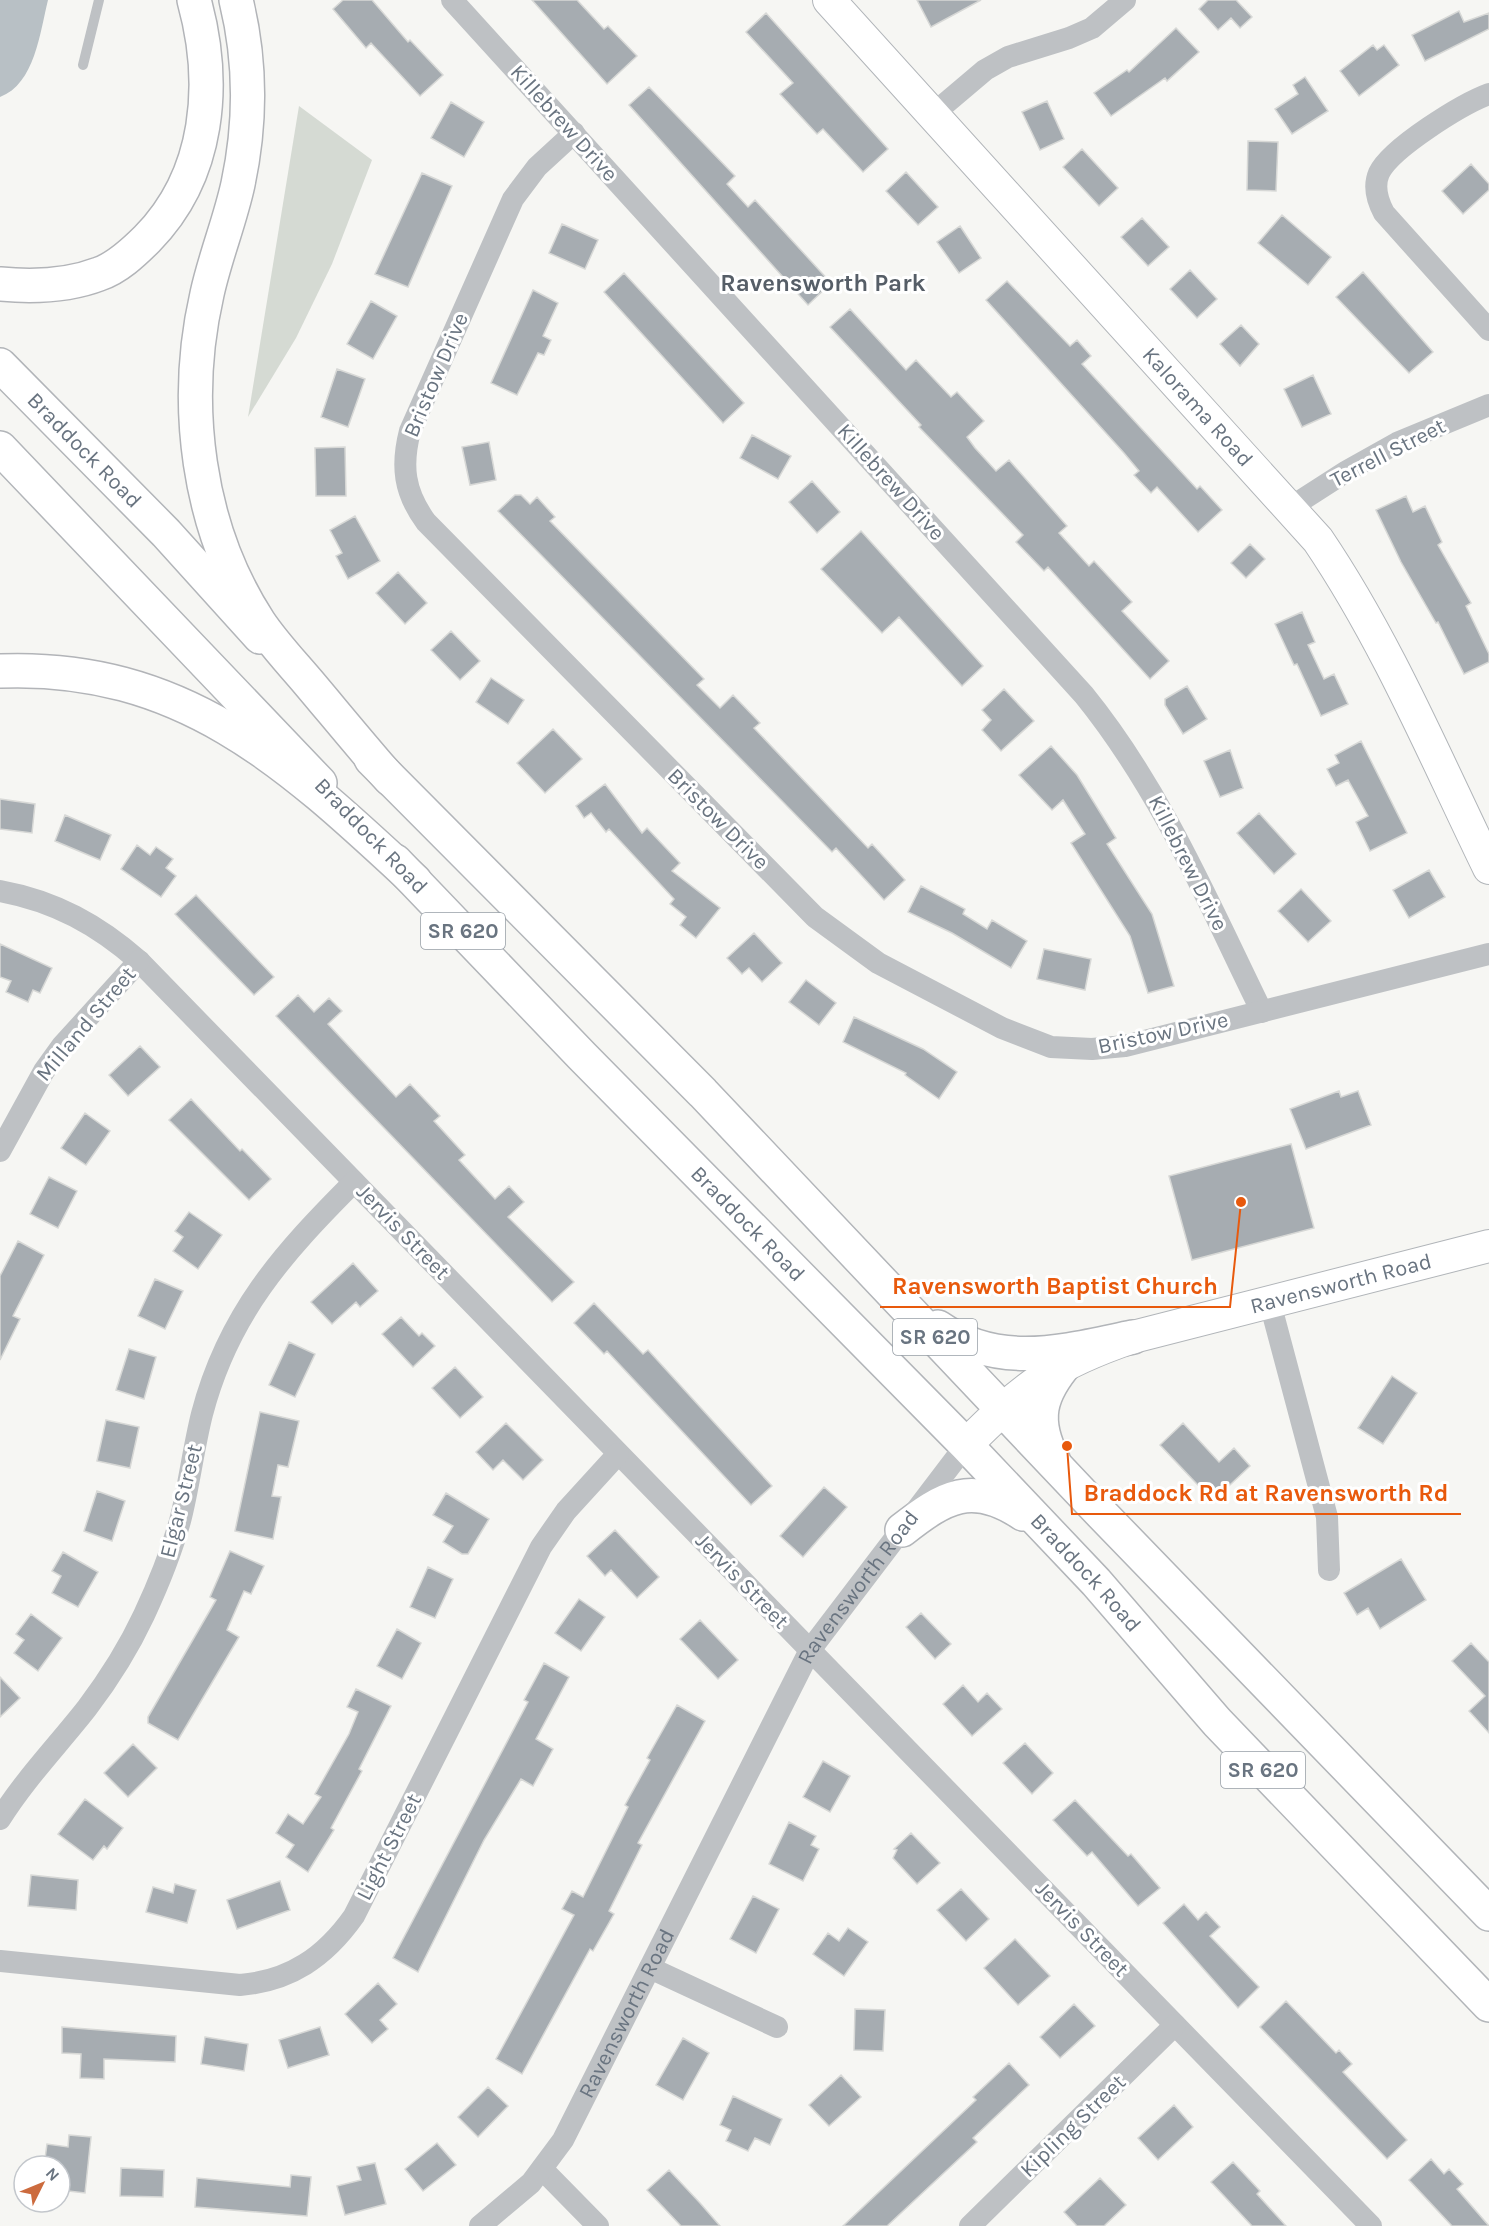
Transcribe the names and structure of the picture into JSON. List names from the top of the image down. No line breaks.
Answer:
{"streets":{"main road":["Braddock Road","SR 620"],"street":["Killebrew Drive","Bristow Drive","Kalorama Road","Terrell Street","Milland Street","Jervis Street","Ravensworth Road","Elgar Street","Light Street","Kipling Street"]},"crossings":[["Killebrew Drive","Bristow Drive"],["Kalorama Road","Terrell Street"],["Braddock Road","Ravensworth Road"],["Milland Street","Jervis Street"],["Jervis Street","Ravensworth Road"],["Jervis Street","Elgar Street"],["Jervis Street","Light Street"],["Jervis Street","Kipling Street"]],"districts":["Ravensworth Park"],"places":["Ravensworth Baptist Church","Braddock Rd at Ravensworth Rd"],"north":"top right"}
